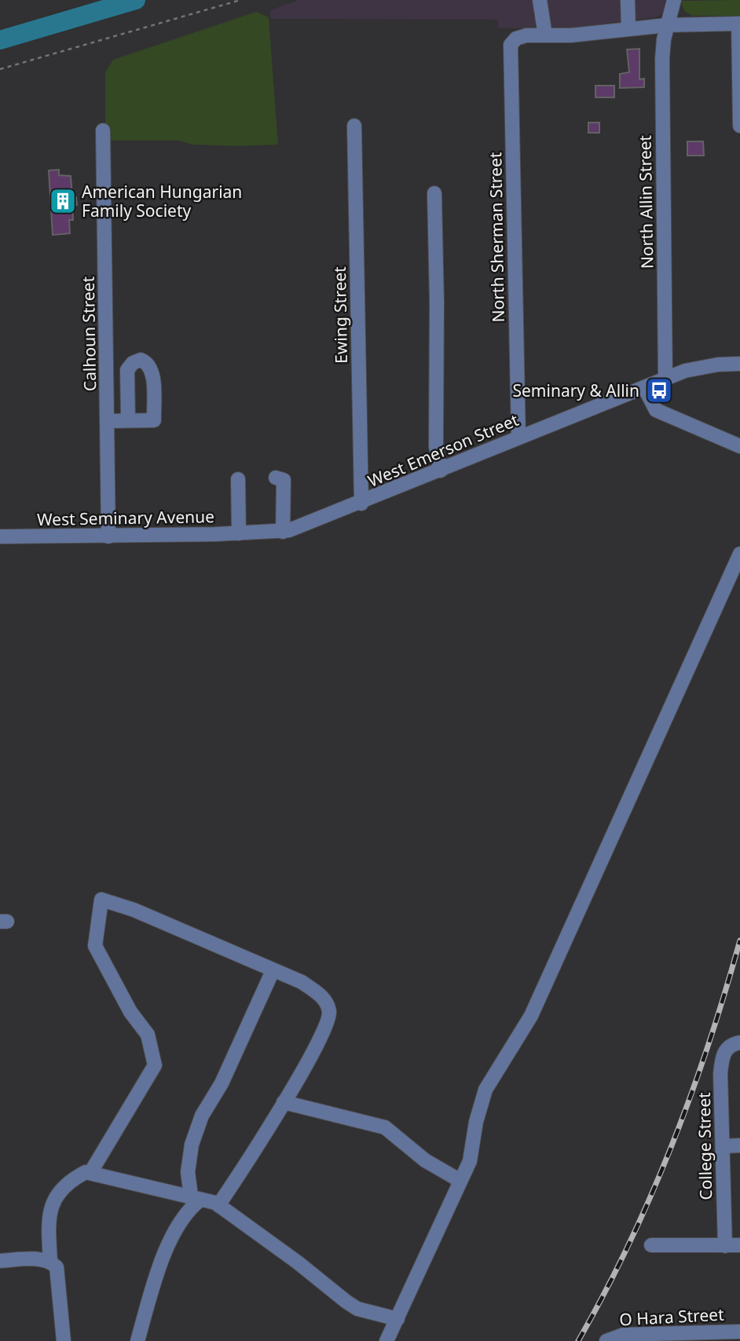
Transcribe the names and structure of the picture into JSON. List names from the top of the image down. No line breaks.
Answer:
{"streets":{"street":["North Allin Street","North Sherman Street","Ewing Street","Calhoun Street","West Emerson Street","West Seminary Avenue","College Street","O Hara Street"]},"crossings":[["North Allin Street","West Emerson Street"],["North Sherman Street","West Emerson Street"],["Ewing Street","West Emerson Street"],["Calhoun Street","West Seminary Avenue"],["West Emerson Street","West Seminary Avenue"]],"places":{"building":["American Hungarian Family Society"],"bus stop":["Seminary & Allin"]}}
